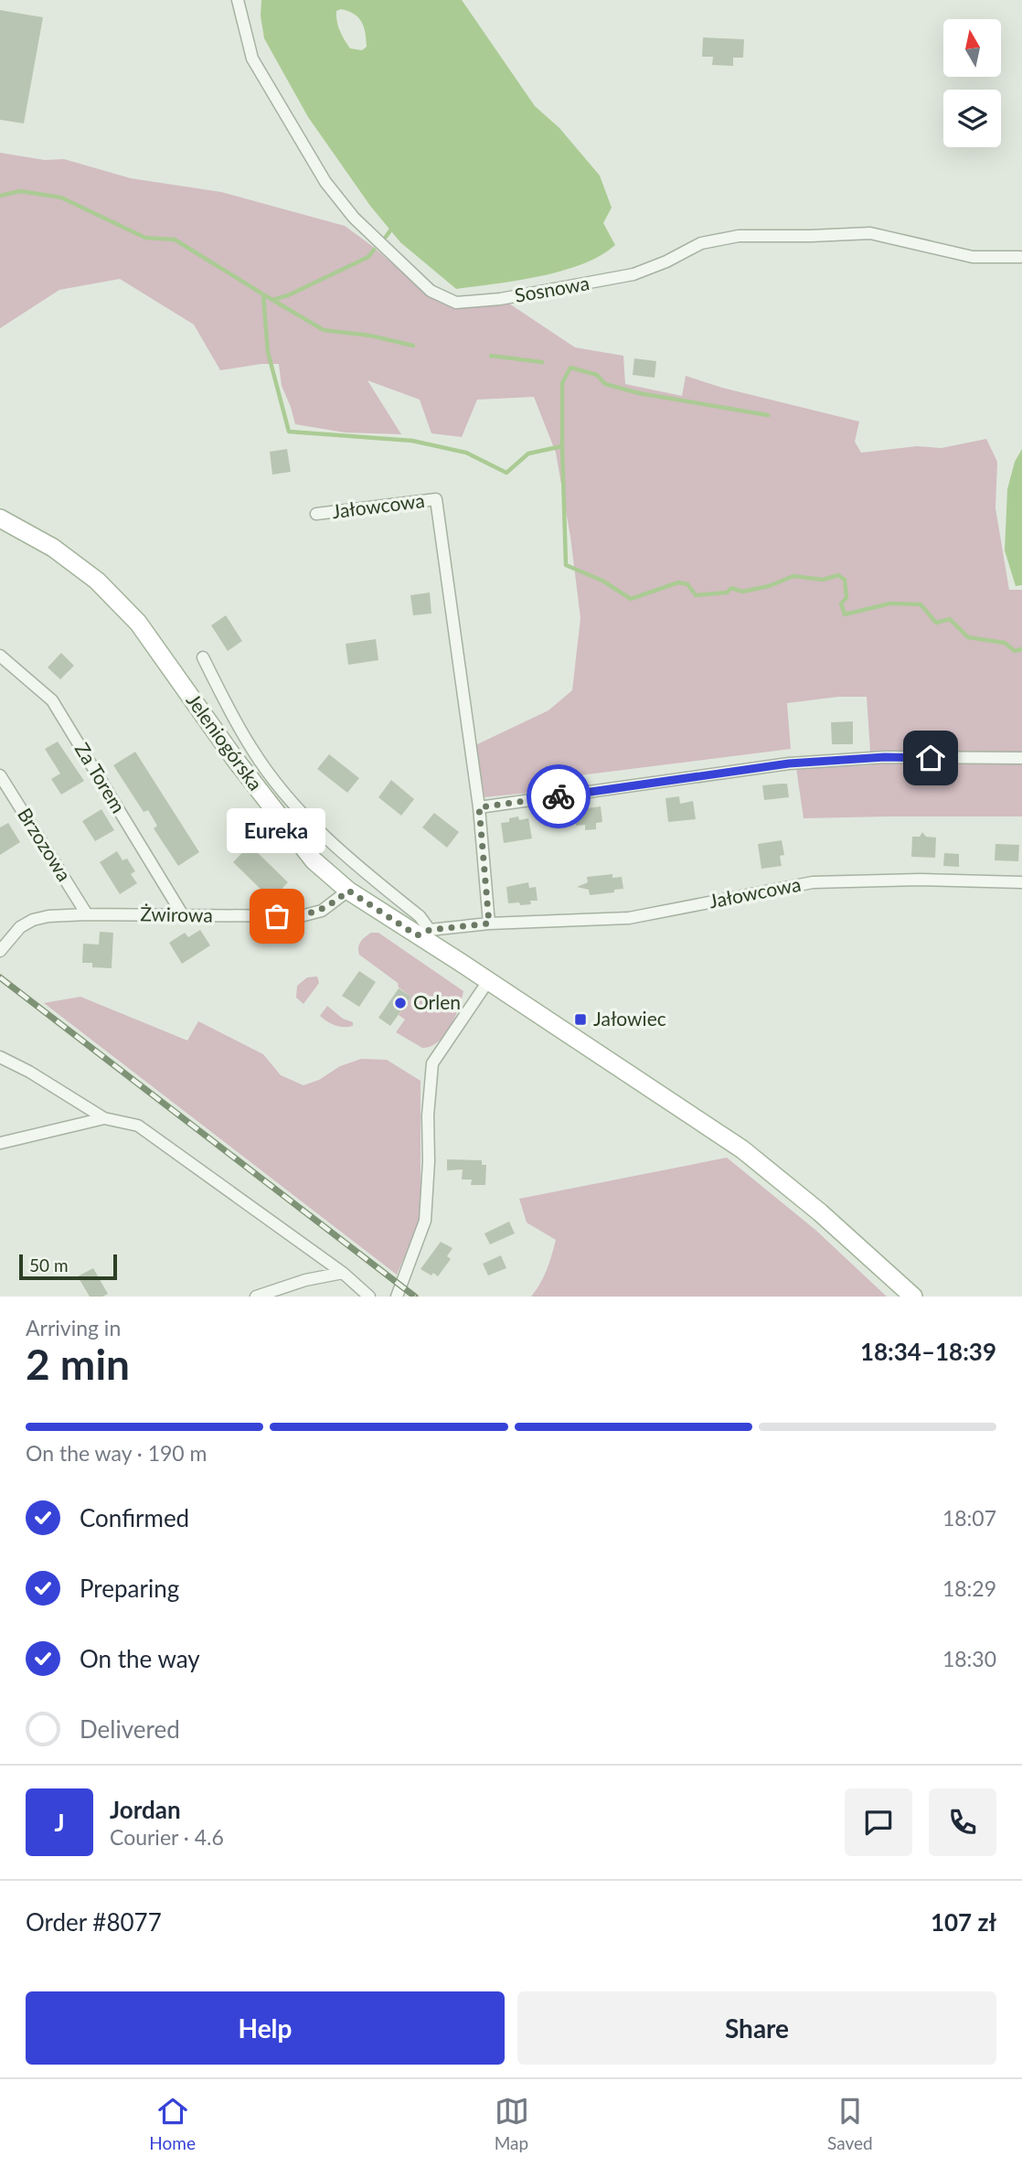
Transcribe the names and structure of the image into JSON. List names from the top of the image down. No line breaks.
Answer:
{"streets":{"main road":["Jeleniogórska"],"street":["Sosnowa","Jałowcowa","Za Torem","Brzozowa","Żwirowa"]},"crossings":[["Jałowcowa","Jeleniogórska"],["Jeleniogórska","Żwirowa"],["Za Torem","Żwirowa"],["Brzozowa","Żwirowa"]],"places":{"other":["Eureka","Orlen"],"transit":["Jałowiec"]},"scale_bar":"50 m","north":"top","page":{"bubble":"Eureka","scale":"50 m","heading":["2 min","Arriving in","18:34–18:39"],"panel":["Jordan","Courier · 4.6","Order #8077","107 zł"],"bar":"On the way · 190 m","list":[["Confirmed","18:07"],["Preparing","18:29"],["On the way","18:30"],"Delivered"],"round":"J","buttons":["Help","Share"],"tabs":["Home","Map","Saved"]}}
